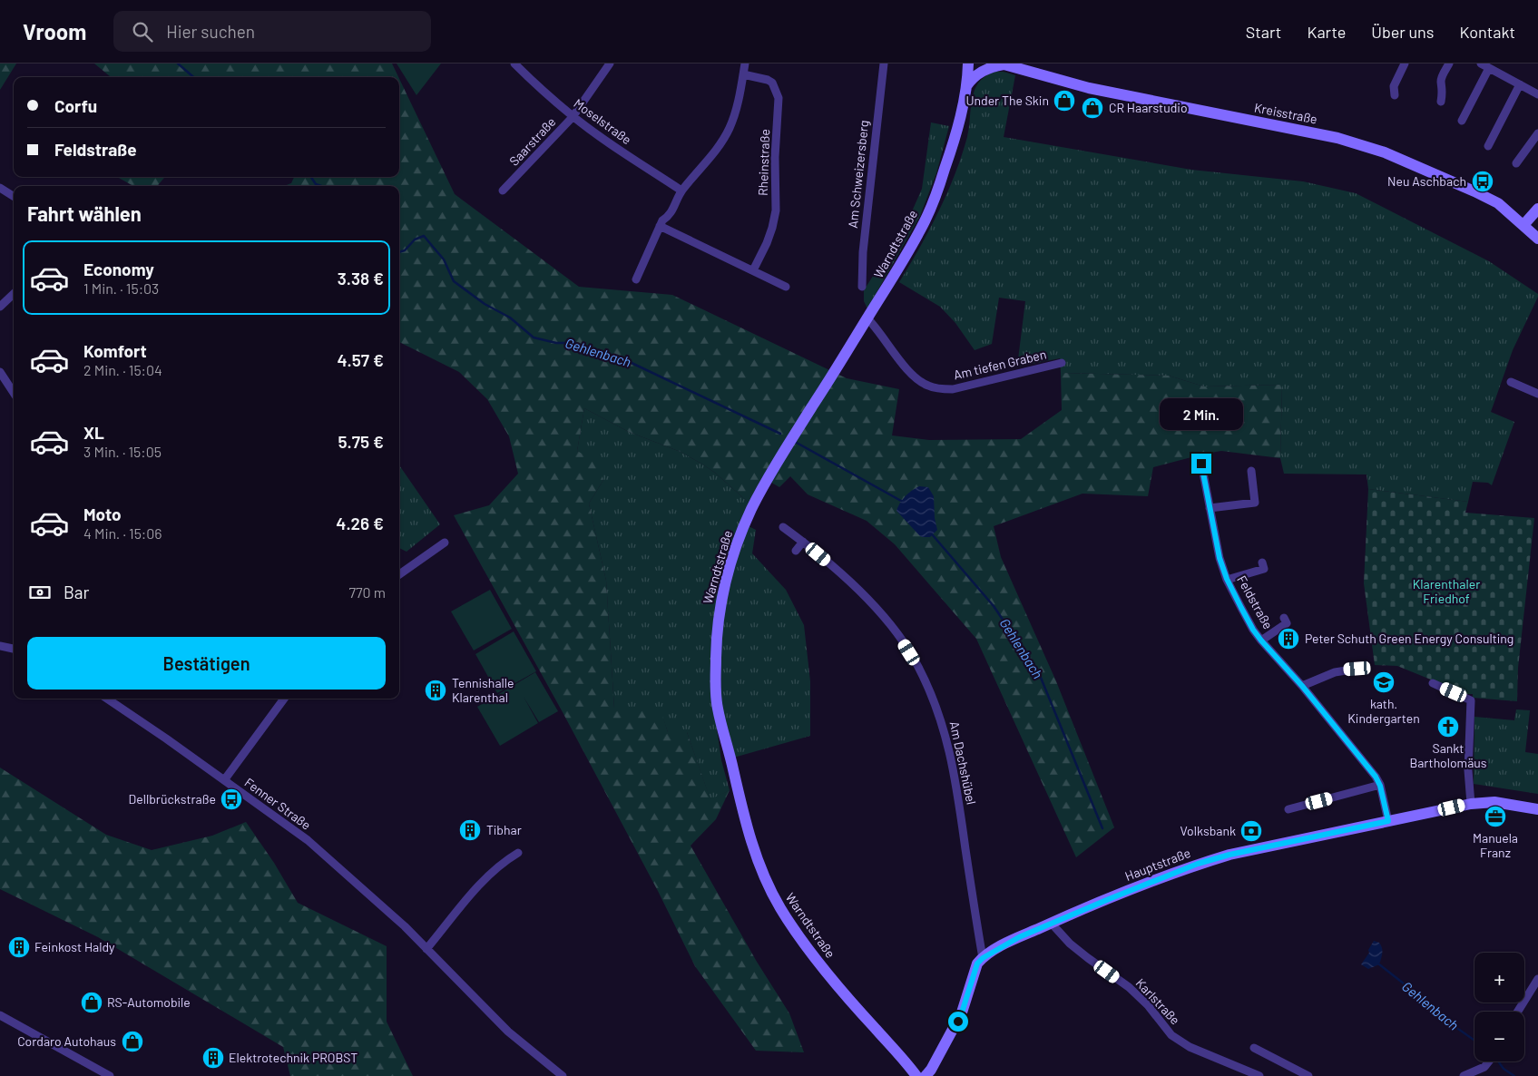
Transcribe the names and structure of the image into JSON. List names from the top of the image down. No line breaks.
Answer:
{"streets":{"street":["Kreisstraße","Moselstraße","Saarstraße","Rheinstraße","Am Schweizersberg","Warndtstraße","Am tiefen Graben","Feldstraße","Am Dachshübel","Fenner Straße","Hauptstraße","Karlstraße"]},"crossings":[["Kreisstraße","Warndtstraße"],["Moselstraße","Saarstraße"],["Warndtstraße","Am tiefen Graben"],["Feldstraße","Hauptstraße"],["Am Dachshübel","Hauptstraße"],["Hauptstraße","Karlstraße"]],"water":["Gehlenbach"],"parks":["Klarenthaler Friedhof"],"places":{"shop":["Under The Skin","CR Haarstudio","RS-Automobile","Cordaro Autohaus"],"bus stop":["Neu Aschbach","Dellbrückstraße"],"building":["Peter Schuth Green Energy Consulting","Tennishalle Klarenthal","Tibhar","Feinkost Haldy","Elektrotechnik PROBST"],"school or university":["kath. Kindergarten"],"church":["Sankt Bartholomäus"],"office":["Manuela Franz"],"bank":["Volksbank"]},"page":{"header":"Vroom","search":"Hier suchen","nav":["Start","Karte","Über uns","Kontakt"],"banner":["Corfu","Feldstraße"],"heading":"Fahrt wählen","list":[{"name":"Economy","note":"1 Min. · 15:03","value":"3.38 €"},{"name":"Komfort","note":"2 Min. · 15:04","value":"4.57 €"},{"name":"XL","note":"3 Min. · 15:05","value":"5.75 €"},{"name":"Moto","note":"4 Min. · 15:06","value":"4.26 €"}],"bubble":"2 Min.","pay":["Bar","770 m"],"buttons":"Bestätigen","map_buttons":["+","−"]}}
